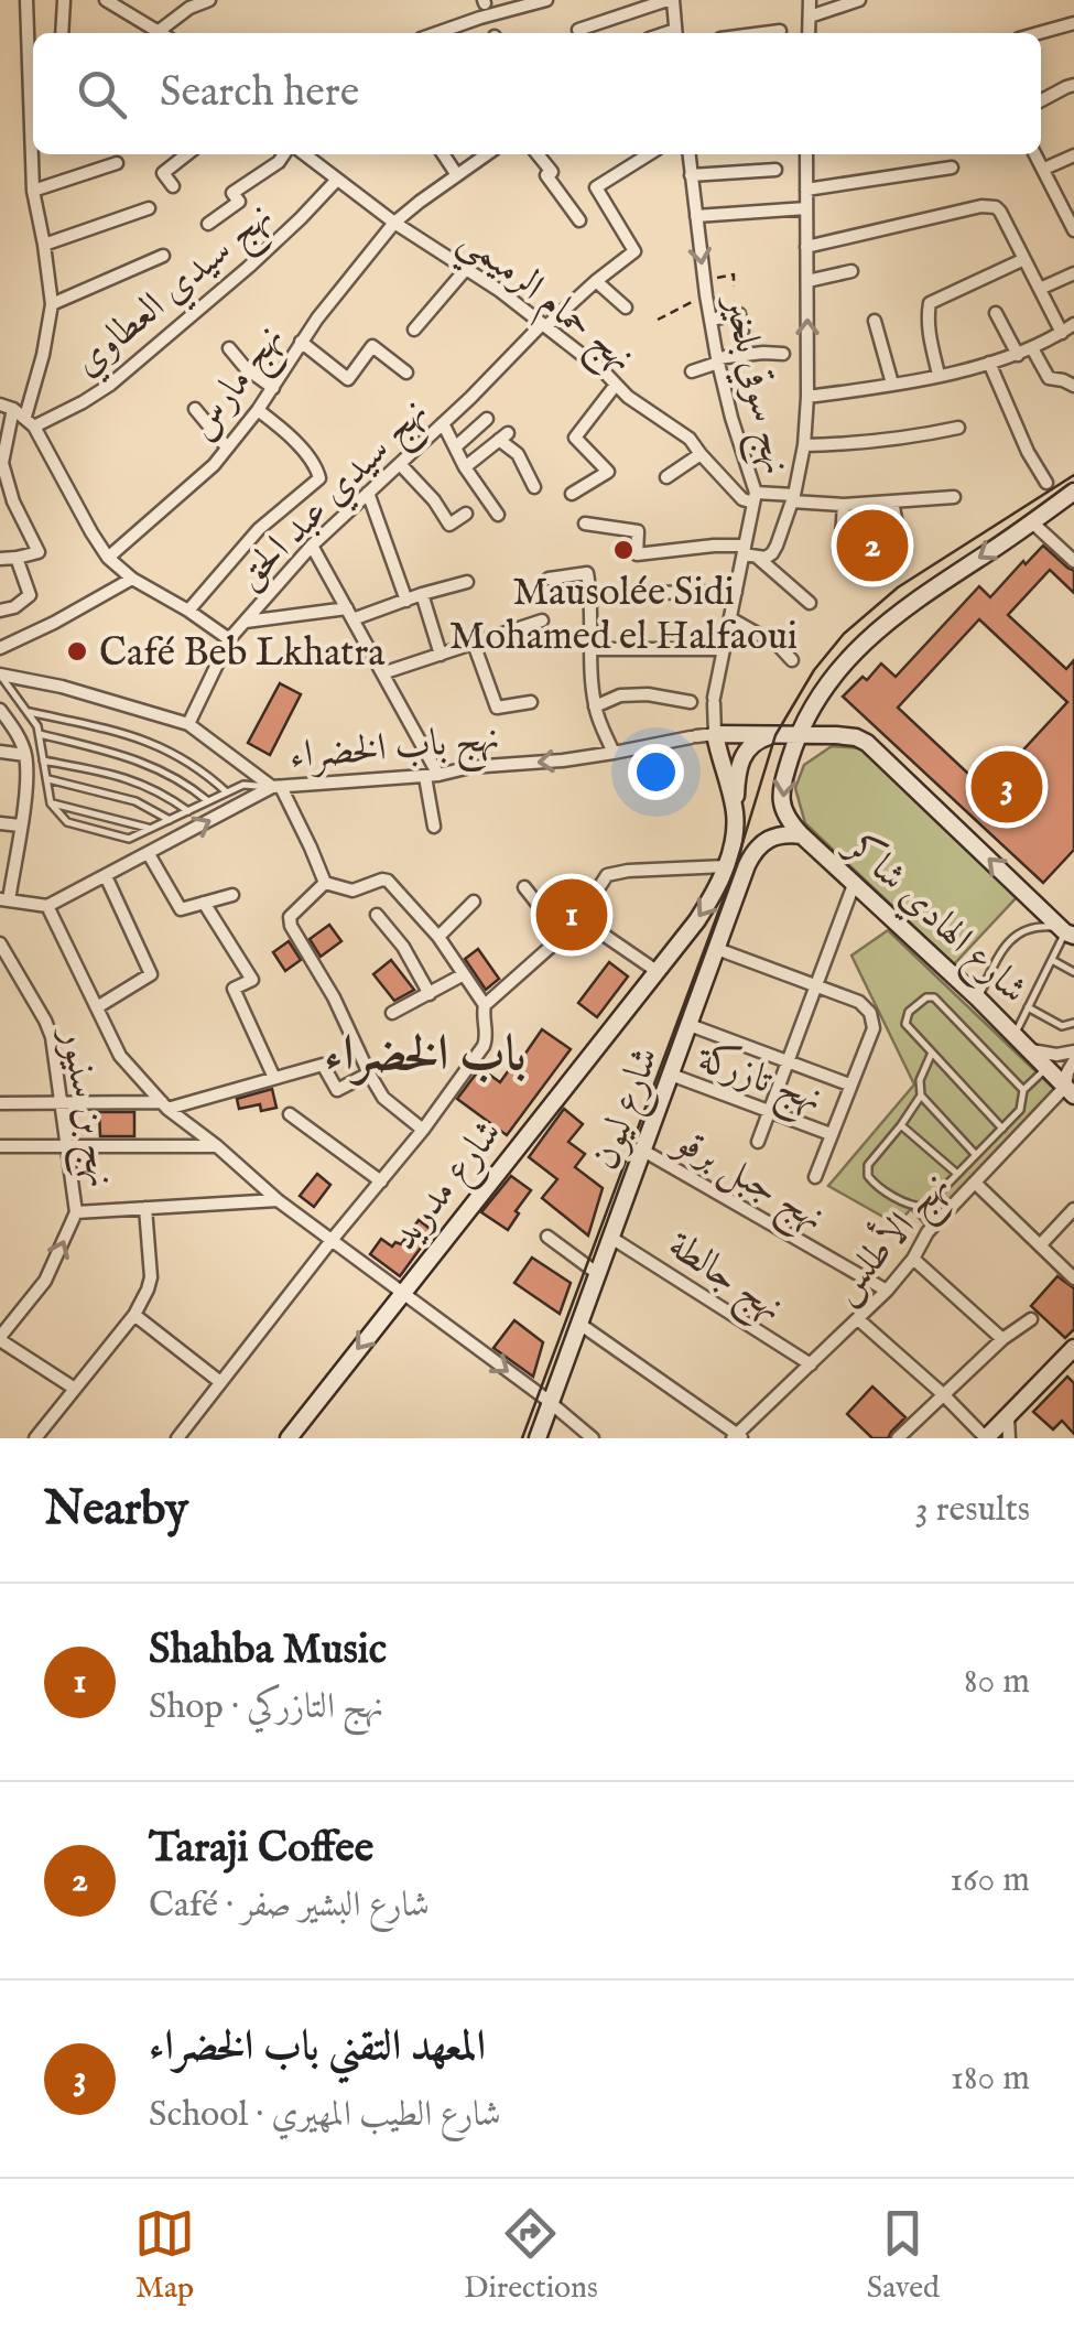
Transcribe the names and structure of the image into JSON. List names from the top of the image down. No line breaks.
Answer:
{"streets":{"street":["نهج سيدي العطاوي","نهج حمام الرميمي","نهج مارس","نهج سوقي بلخير","نهج سيدي عبد الحق","نهج باب الخضراء","شارع الهادي شاكر","نهج تازركة","نهج بن سنيور","شارع ليون","نهج جبل برقو","شارع مدريد","نهج الأطلس","نهج جالطة"]},"crossings":[["نهج سيدي العطاوي","نهج حمام الرميمي"],["نهج حمام الرميمي","نهج مارس"],["نهج حمام الرميمي","نهج سوقي بلخير"],["نهج حمام الرميمي","نهج سيدي عبد الحق"],["نهج سوقي بلخير","نهج باب الخضراء"],["نهج سوقي بلخير","شارع مدريد"],["نهج باب الخضراء","شارع مدريد"],["شارع الهادي شاكر","شارع ليون"],["شارع الهادي شاكر","نهج الأطلس"],["نهج تازركة","شارع ليون"],["شارع ليون","نهج جبل برقو"],["شارع ليون","نهج جالطة"],["نهج جبل برقو","نهج الأطلس"],["نهج الأطلس","نهج جالطة"]],"districts":["باب الخضراء"],"places":["Mausolée Sidi Mohamed el Halfaoui","Café Beb Lkhatra"],"page":{"search":"Search here","pins":["2","3","1"],"heading":["Nearby","3 results"],"list":[{"mark":"1","name":"Shahba Music","note":"Shop · نهج التازركي","value":"80 m"},{"mark":"2","name":"Taraji Coffee","note":"Café · شارع البشير صفر","value":"160 m"},{"mark":"3","name":"المعهد التقني باب الخضراء","note":"School · شارع الطيب المهيري","value":"180 m"}],"nav":["Map","Directions","Saved"]}}
